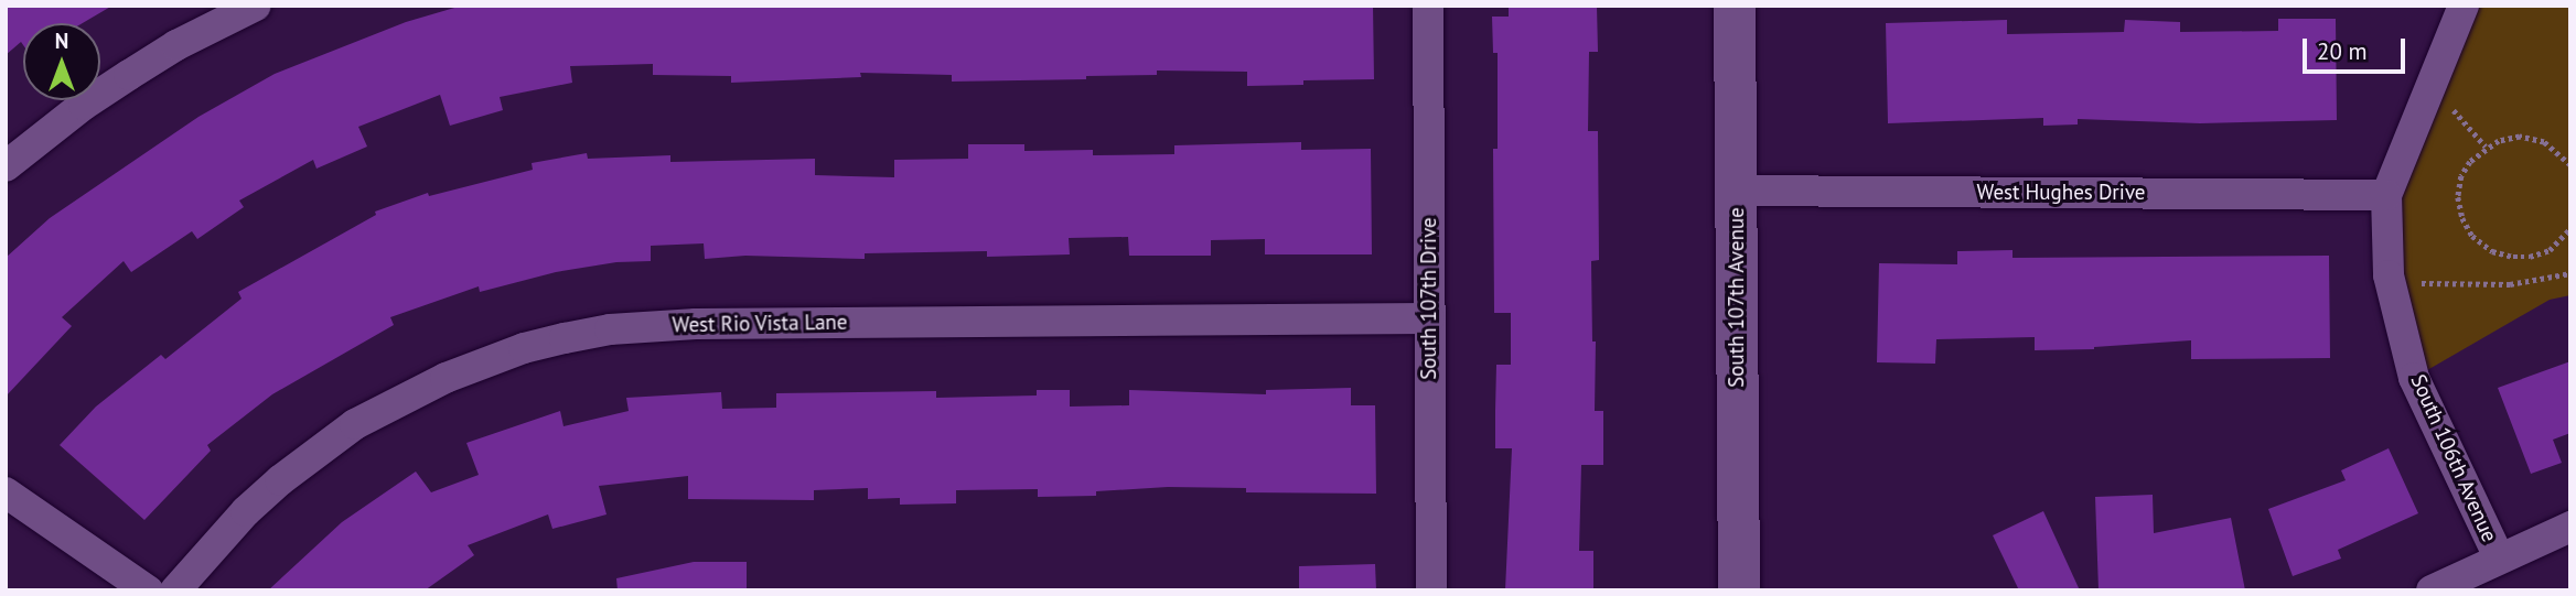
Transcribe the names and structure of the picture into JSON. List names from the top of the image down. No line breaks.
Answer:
{"streets":{"main road":["South 107th Avenue"],"street":["West Hughes Drive","South 107th Drive","West Rio Vista Lane","South 106th Avenue"]},"crossings":[["West Hughes Drive","South 107th Avenue"],["West Hughes Drive","South 106th Avenue"],["South 107th Drive","West Rio Vista Lane"]],"scale_bar":"20 m","north":"top"}
